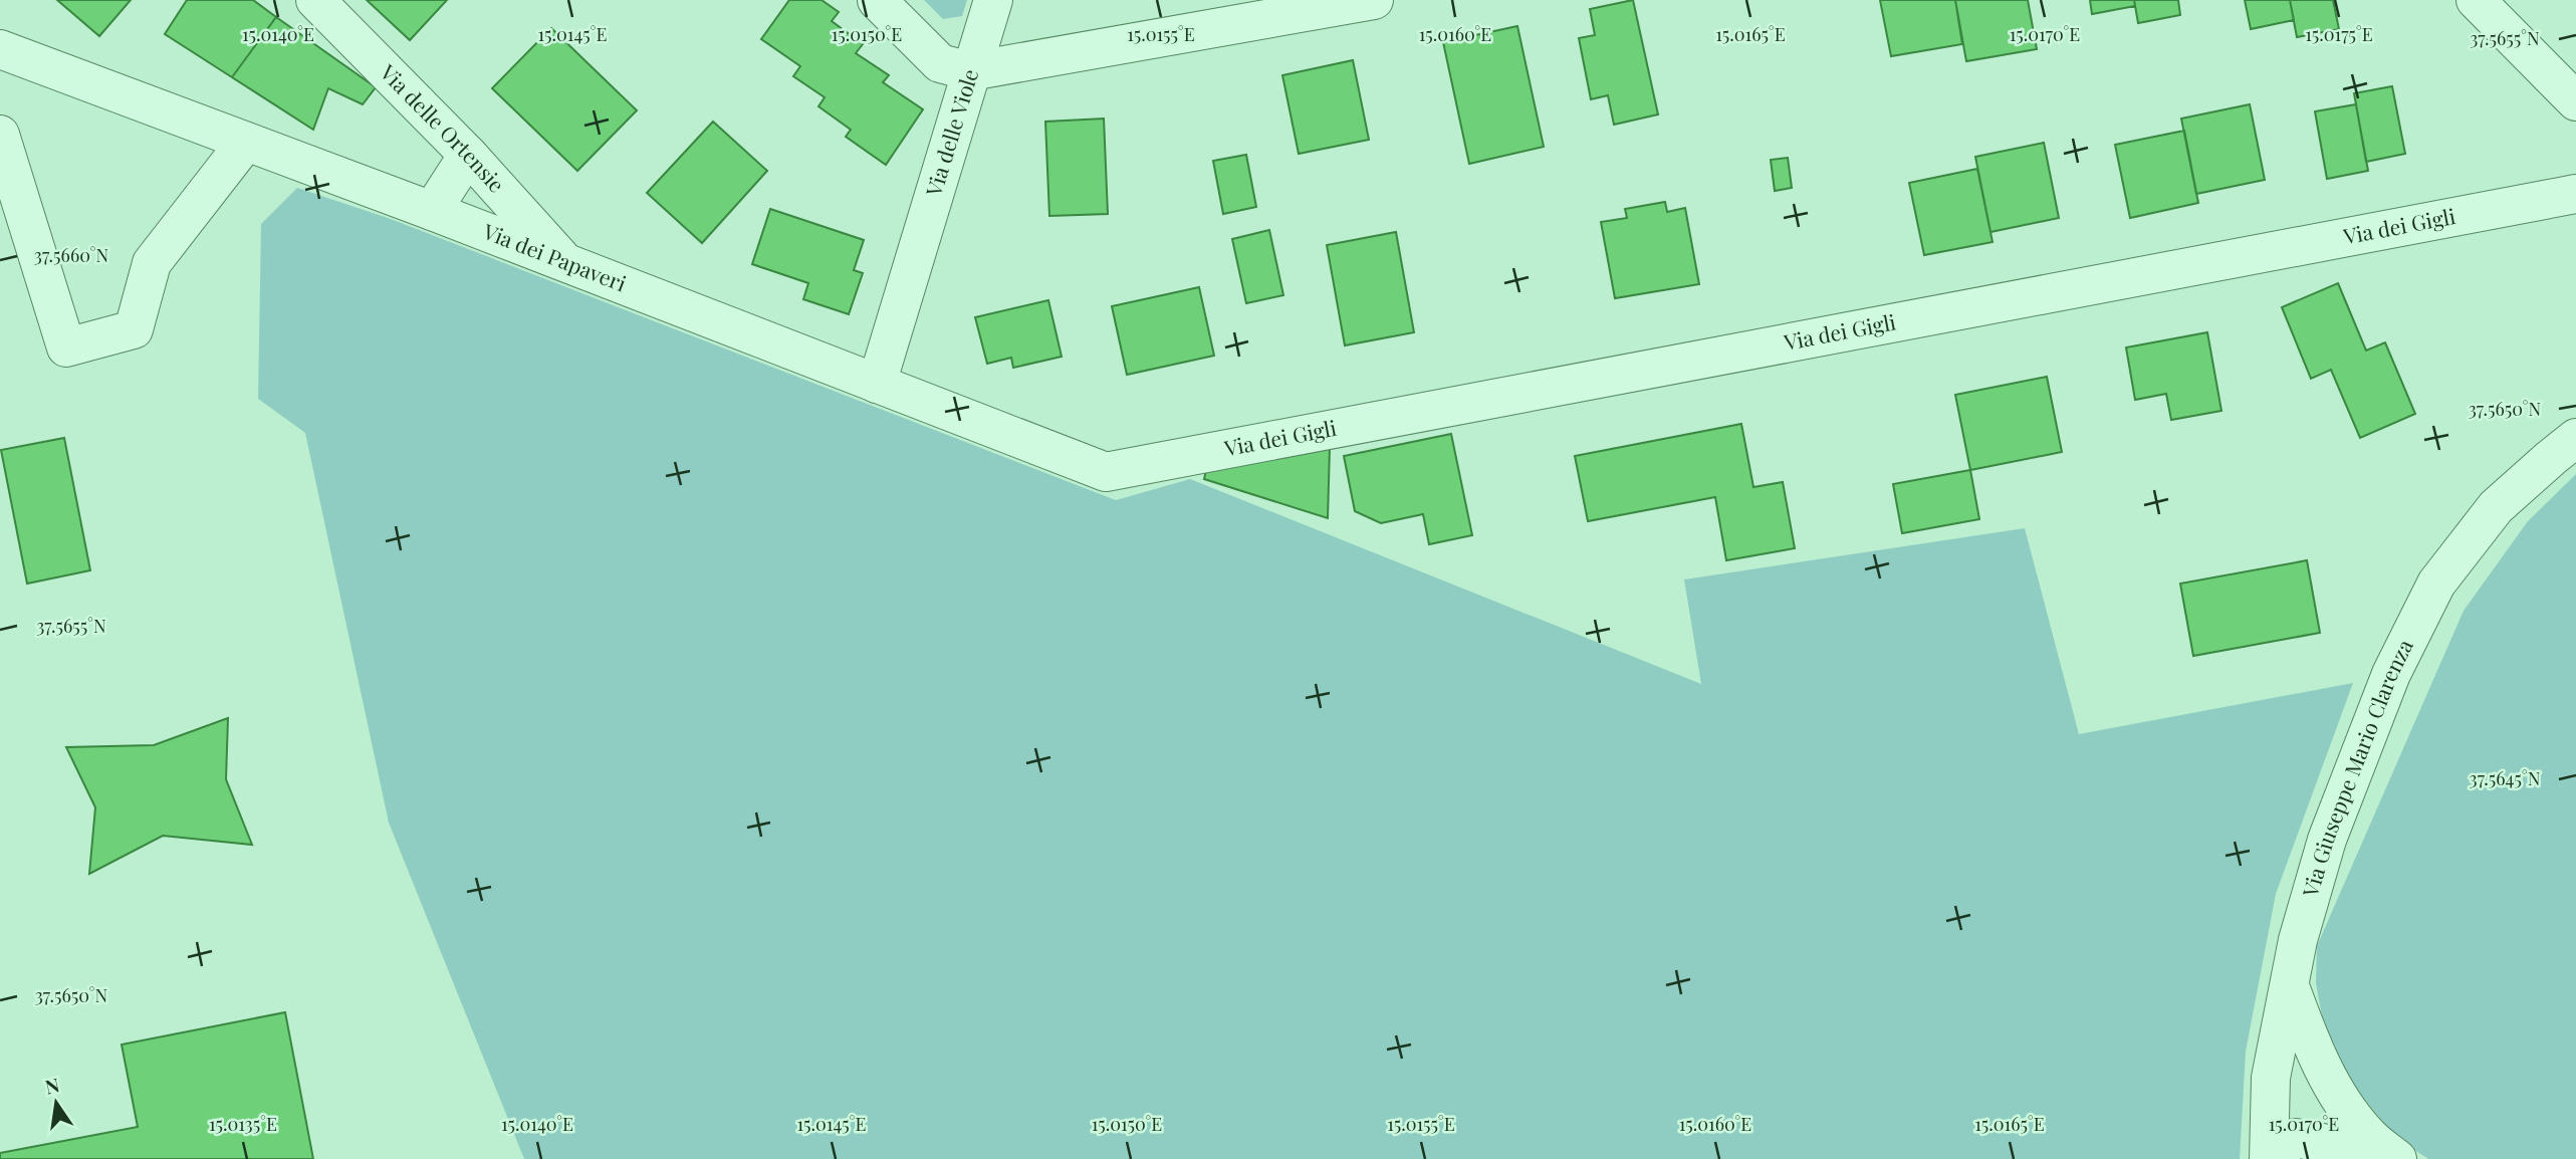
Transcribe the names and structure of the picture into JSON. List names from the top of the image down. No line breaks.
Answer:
{"streets":{"street":["Via delle Ortensie","Via delle Viole","Via dei Gigli","Via dei Papaveri","Via Giuseppe Mario Clarenza"]},"crossings":[["Via delle Ortensie","Via dei Papaveri"],["Via delle Viole","Via dei Papaveri"],["Via dei Gigli","Via dei Papaveri"]],"north":"top","coordinates":["15.0140°E","15.0145°E","15.0150°E","15.0155°E","15.0160°E","15.0165°E","15.0170°E","15.0175°E","37.5655°N","37.5660°N","37.5650°N","37.5645°N","15.0135°E"]}
